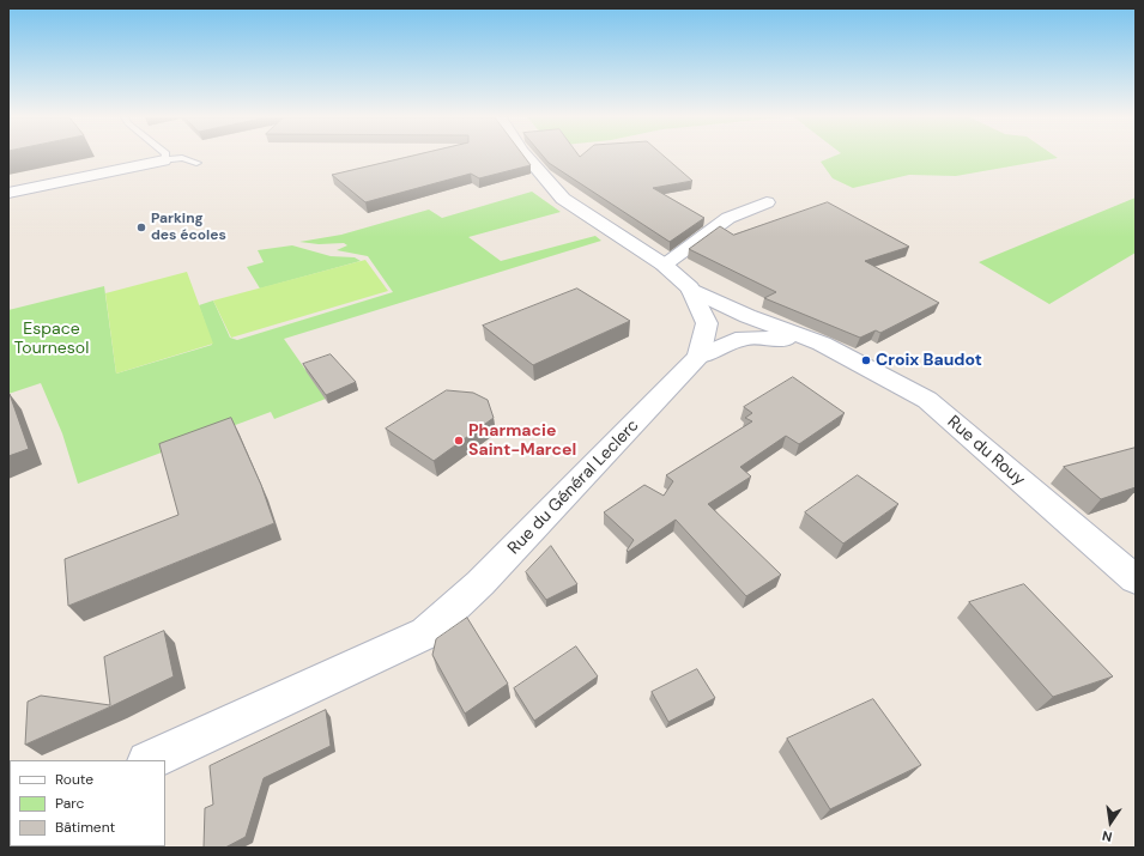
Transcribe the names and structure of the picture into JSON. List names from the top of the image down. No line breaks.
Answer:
{"streets":{"street":["Rue du Rouy","Rue du Général Leclerc"]},"crossings":[["Rue du Rouy","Rue du Général Leclerc"]],"parks":["Espace Tournesol"],"places":["Parking des écoles","Croix Baudot","Pharmacie Saint-Marcel"],"legend":["Route","Parc","Bâtiment"],"north":"bottom"}
